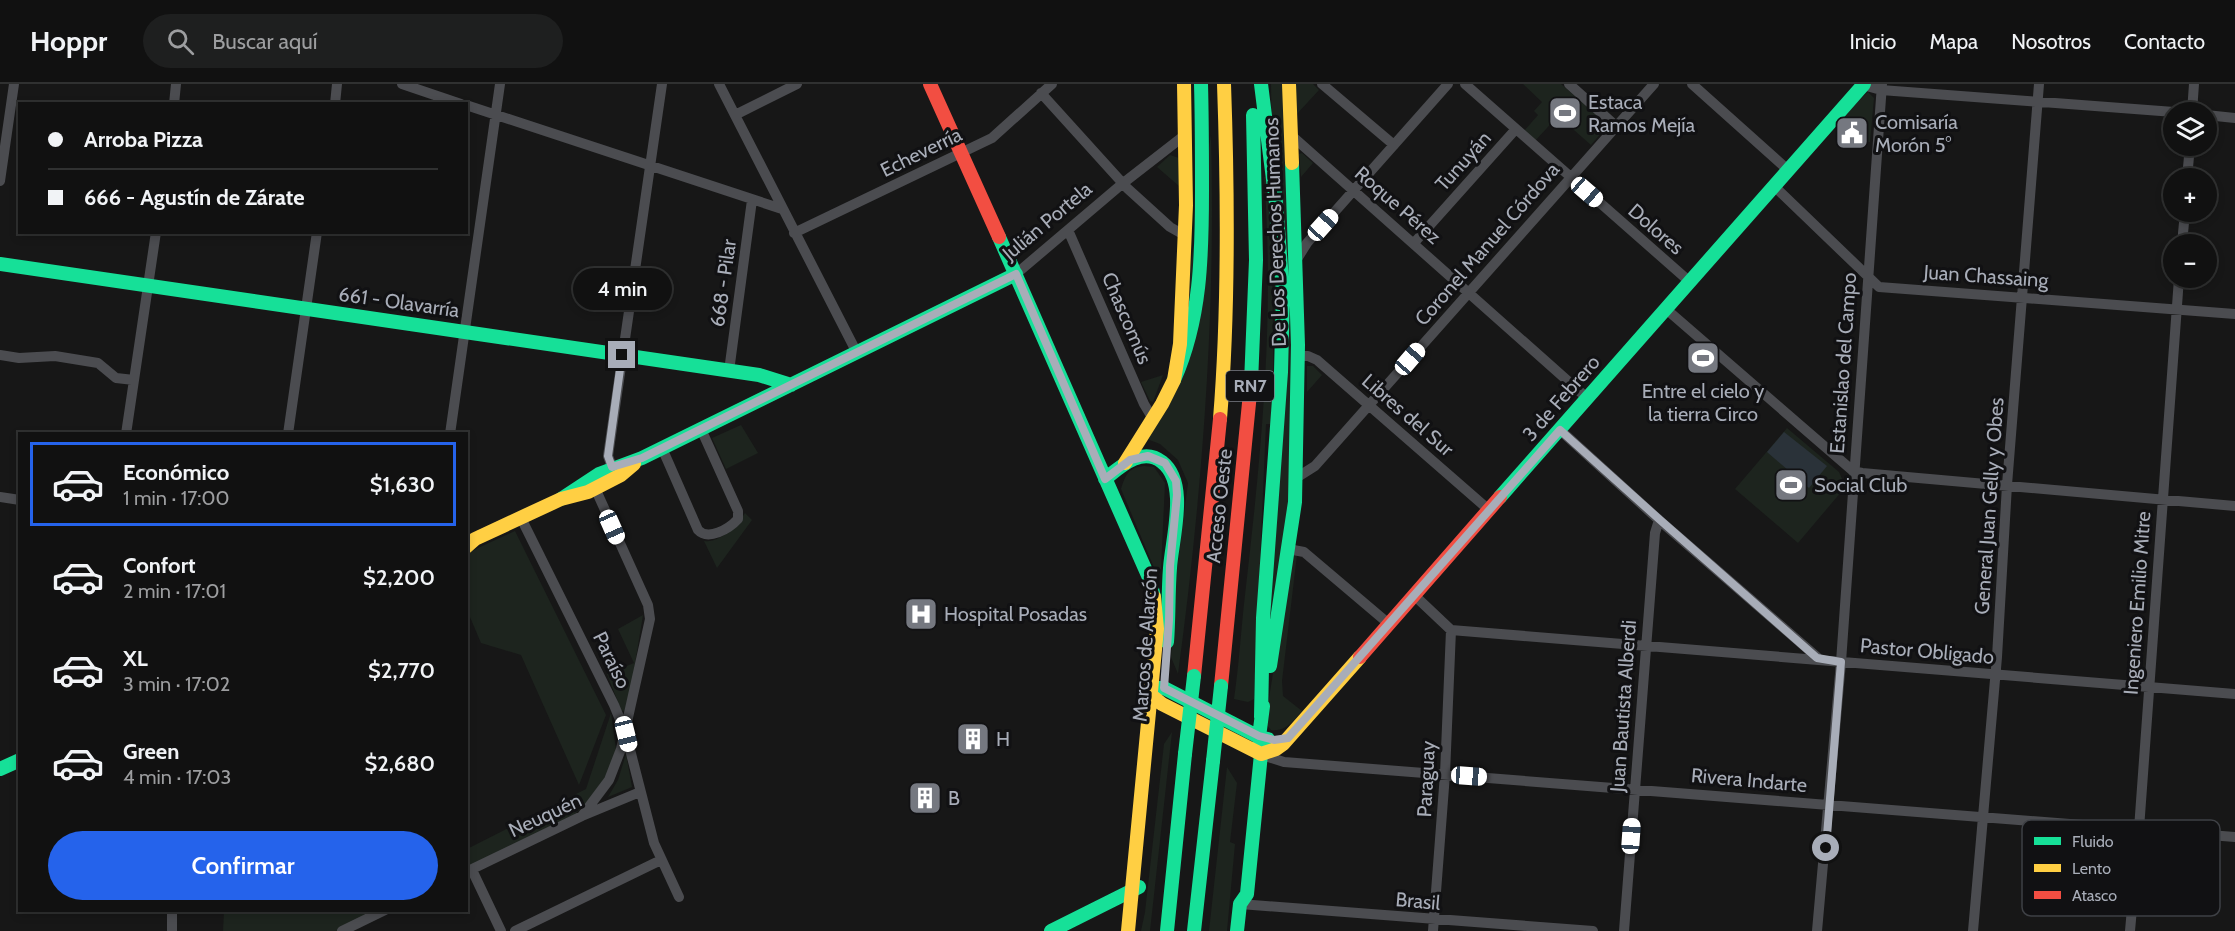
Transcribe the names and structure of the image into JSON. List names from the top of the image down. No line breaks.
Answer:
{"streets":{"main road":["Julián Portela","De Los Derechos Humanos","661 - Olavarría","RN7","3 de Febrero","Acceso Oeste","Marcos de Alarcón"],"street":["Echeverría","Tunuyán","Roque Pérez","Dolores","Coronel Manuel Córdova","Juan Chassaing","668 - Pilar","Chascomús","Estanislao del Campo","Libres del Sur","General Juan Gelly y Obes","Ingeniero Emilio Mitre","Pastor Obligado","Paraíso","Juan Bautista Alberdi","Paraguay","Rivera Indarte","Neuquén","Brasil"]},"crossings":[["Echeverría","Marcos de Alarcón"],["Tunuyán","Roque Pérez"],["Tunuyán","Dolores"],["Roque Pérez","De Los Derechos Humanos"],["Roque Pérez","Coronel Manuel Córdova"],["Roque Pérez","3 de Febrero"],["Julián Portela","661 - Olavarría"],["Julián Portela","Chascomús"],["Julián Portela","Marcos de Alarcón"],["Dolores","Coronel Manuel Córdova"],["Dolores","3 de Febrero"],["De Los Derechos Humanos","Coronel Manuel Córdova"],["De Los Derechos Humanos","3 de Febrero"],["De Los Derechos Humanos","Libres del Sur"],["De Los Derechos Humanos","Rivera Indarte"],["De Los Derechos Humanos","Brasil"],["Coronel Manuel Córdova","Libres del Sur"],["Juan Chassaing","Estanislao del Campo"],["Juan Chassaing","3 de Febrero"],["Juan Chassaing","General Juan Gelly y Obes"],["Juan Chassaing","Ingeniero Emilio Mitre"],["668 - Pilar","661 - Olavarría"],["Chascomús","Marcos de Alarcón"],["Estanislao del Campo","Pastor Obligado"],["Estanislao del Campo","Rivera Indarte"],["3 de Febrero","Libres del Sur"],["3 de Febrero","Rivera Indarte"],["General Juan Gelly y Obes","Pastor Obligado"],["General Juan Gelly y Obes","Rivera Indarte"],["Ingeniero Emilio Mitre","Pastor Obligado"],["Pastor Obligado","Juan Bautista Alberdi"],["Pastor Obligado","Paraguay"],["Paraíso","Neuquén"],["Juan Bautista Alberdi","Rivera Indarte"],["Paraguay","Rivera Indarte"],["Paraguay","Brasil"]],"places":{"sports":["Estaca Ramos Mejía","Entre el cielo y la tierra Circo","Social Club"],"public building":["Comisaría Morón 5°"],"hospital":["Hospital Posadas"],"building":["H","B"]},"legend":["Fluido","Lento","Atasco"],"page":{"header":"Hoppr","search":"Buscar aquí","nav":["Inicio","Mapa","Nosotros","Contacto"],"map_buttons":["+","−"],"banner":["Arroba Pizza","666 - Agustín de Zárate"],"bubble":"4 min","list":[{"name":"Económico","note":"1 min · 17:00","value":"$1,630"},{"name":"Confort","note":"2 min · 17:01","value":"$2,200"},{"name":"XL","note":"3 min · 17:02","value":"$2,770"},{"name":"Green","note":"4 min · 17:03","value":"$2,680"}],"buttons":"Confirmar"}}
